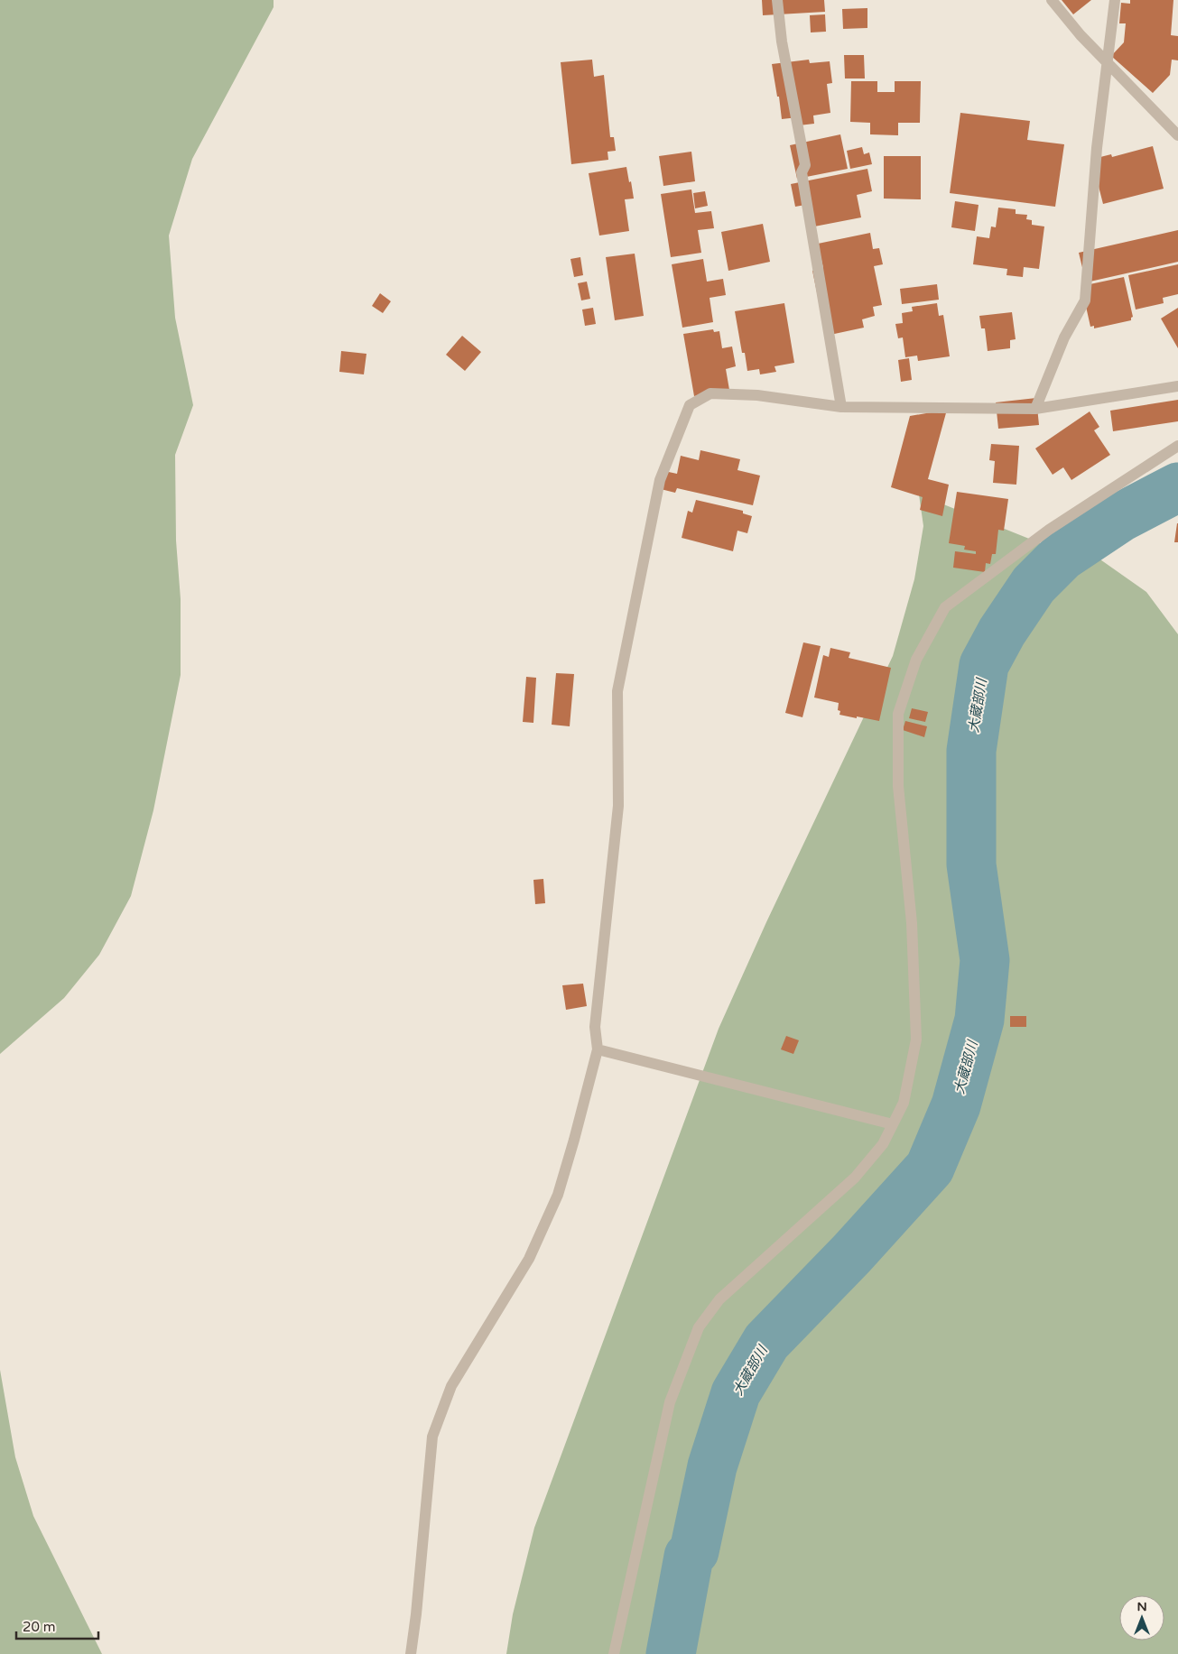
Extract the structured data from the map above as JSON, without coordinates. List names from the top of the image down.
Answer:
{
  "water": ["大蔵部川"],
  "scale_bar": "20 m",
  "north": "top"
}
